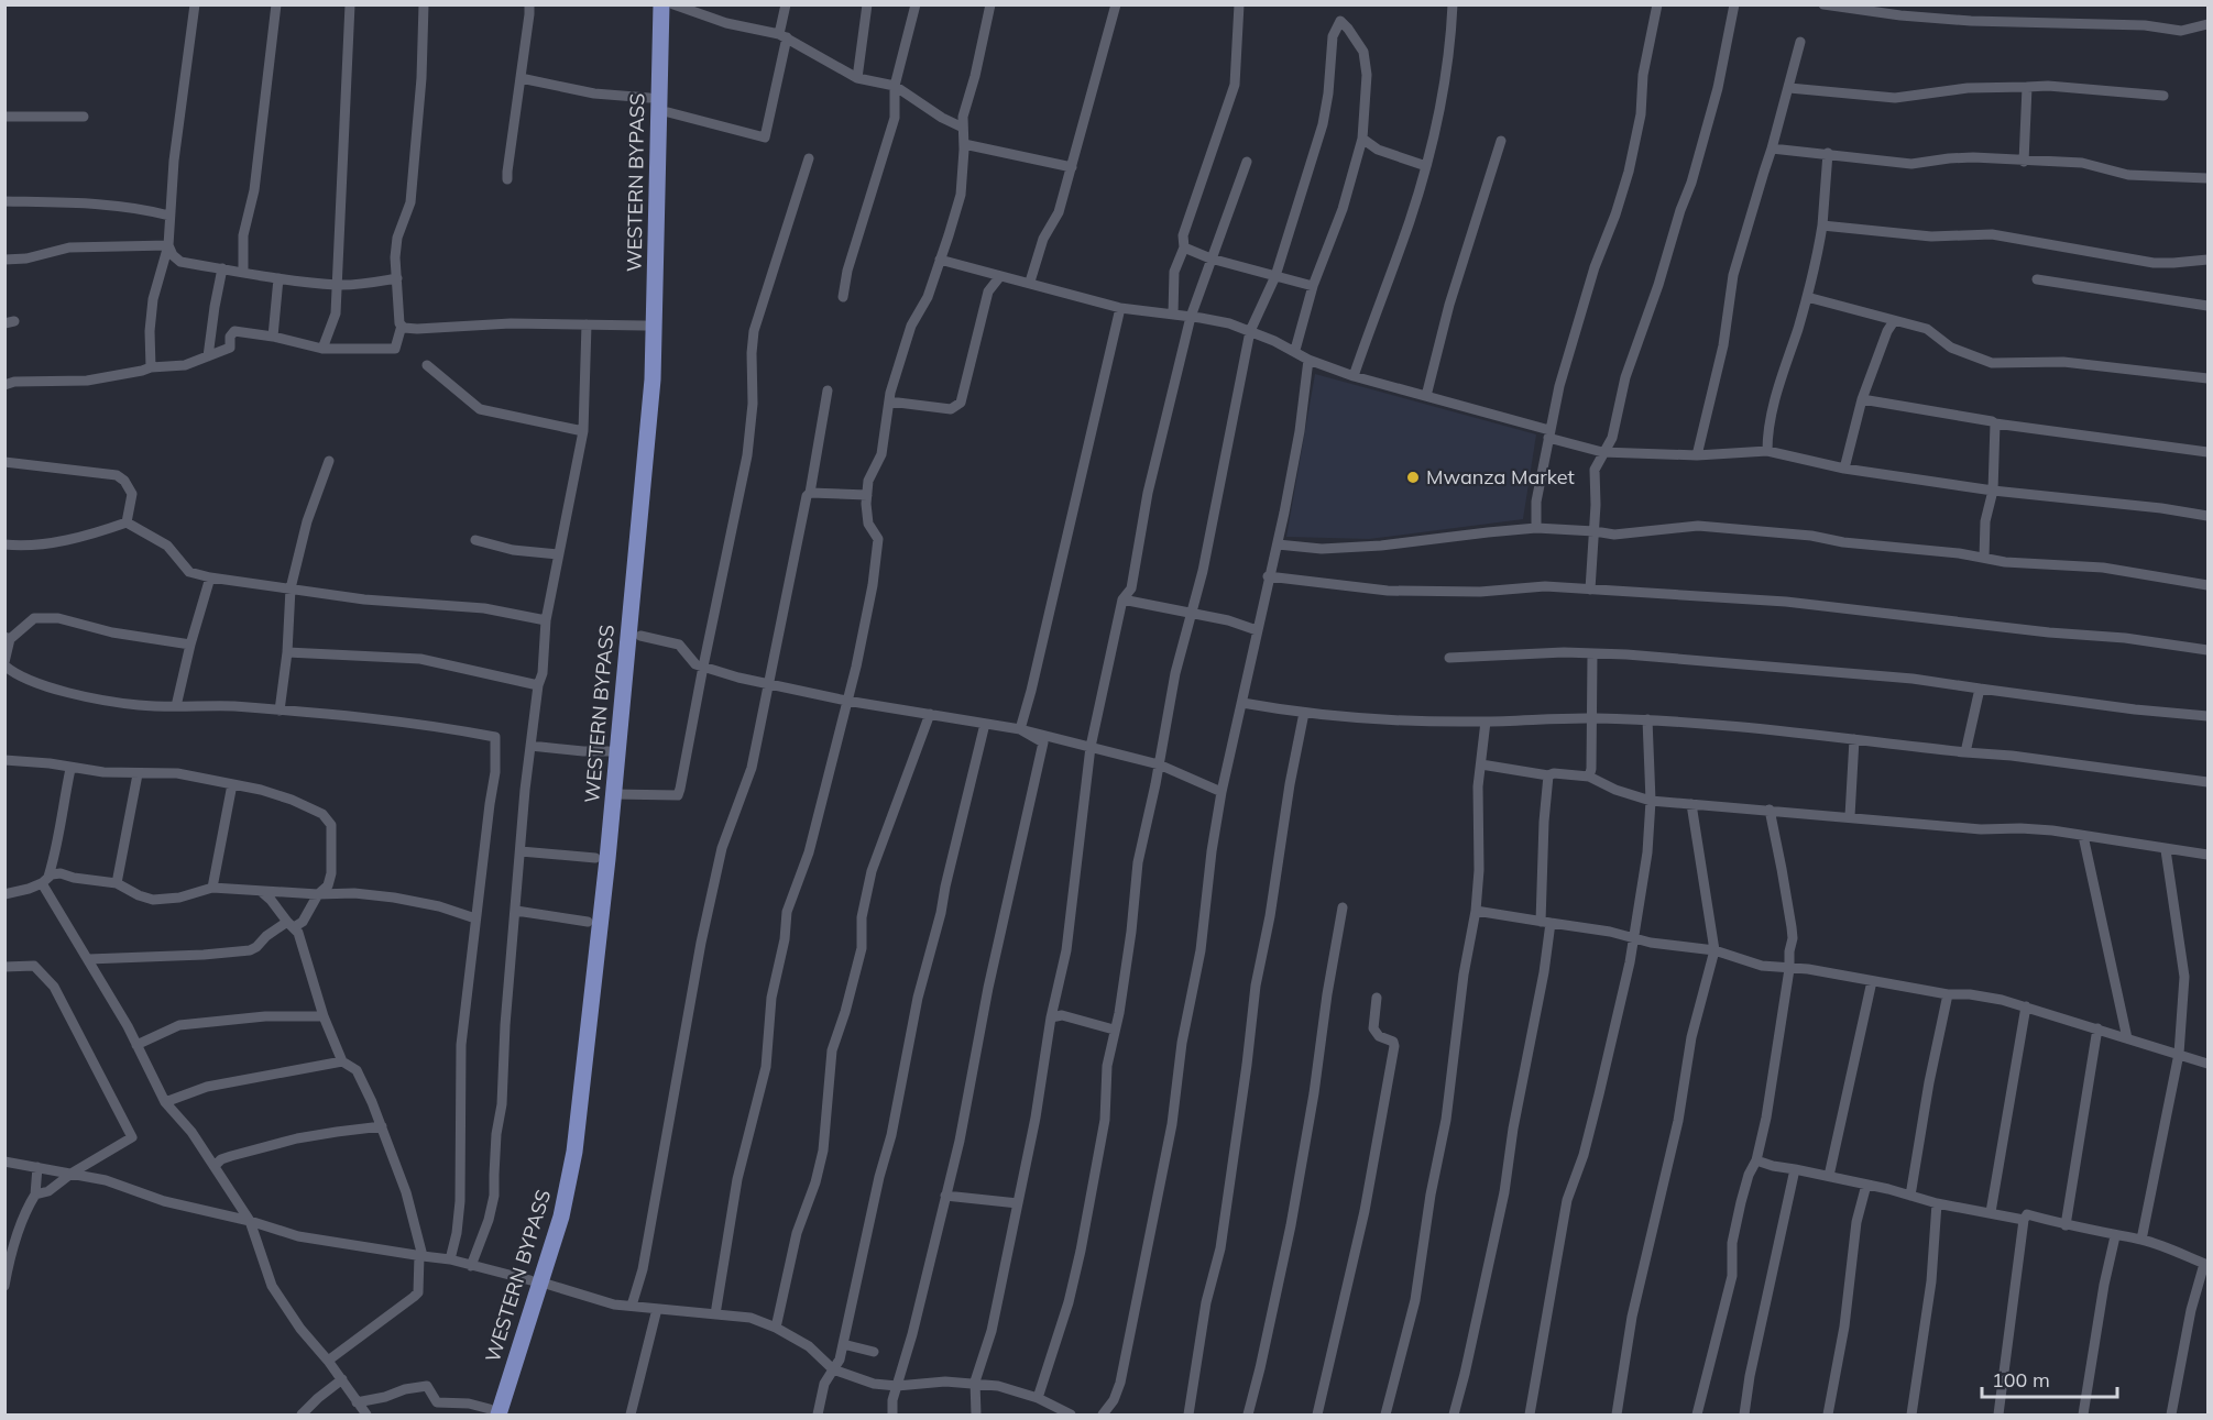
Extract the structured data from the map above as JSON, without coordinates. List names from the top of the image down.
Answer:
{
  "streets": {
    "main road": ["WESTERN BYPASS"]
  },
  "places": ["Mwanza Market"],
  "scale_bar": "100 m"
}
